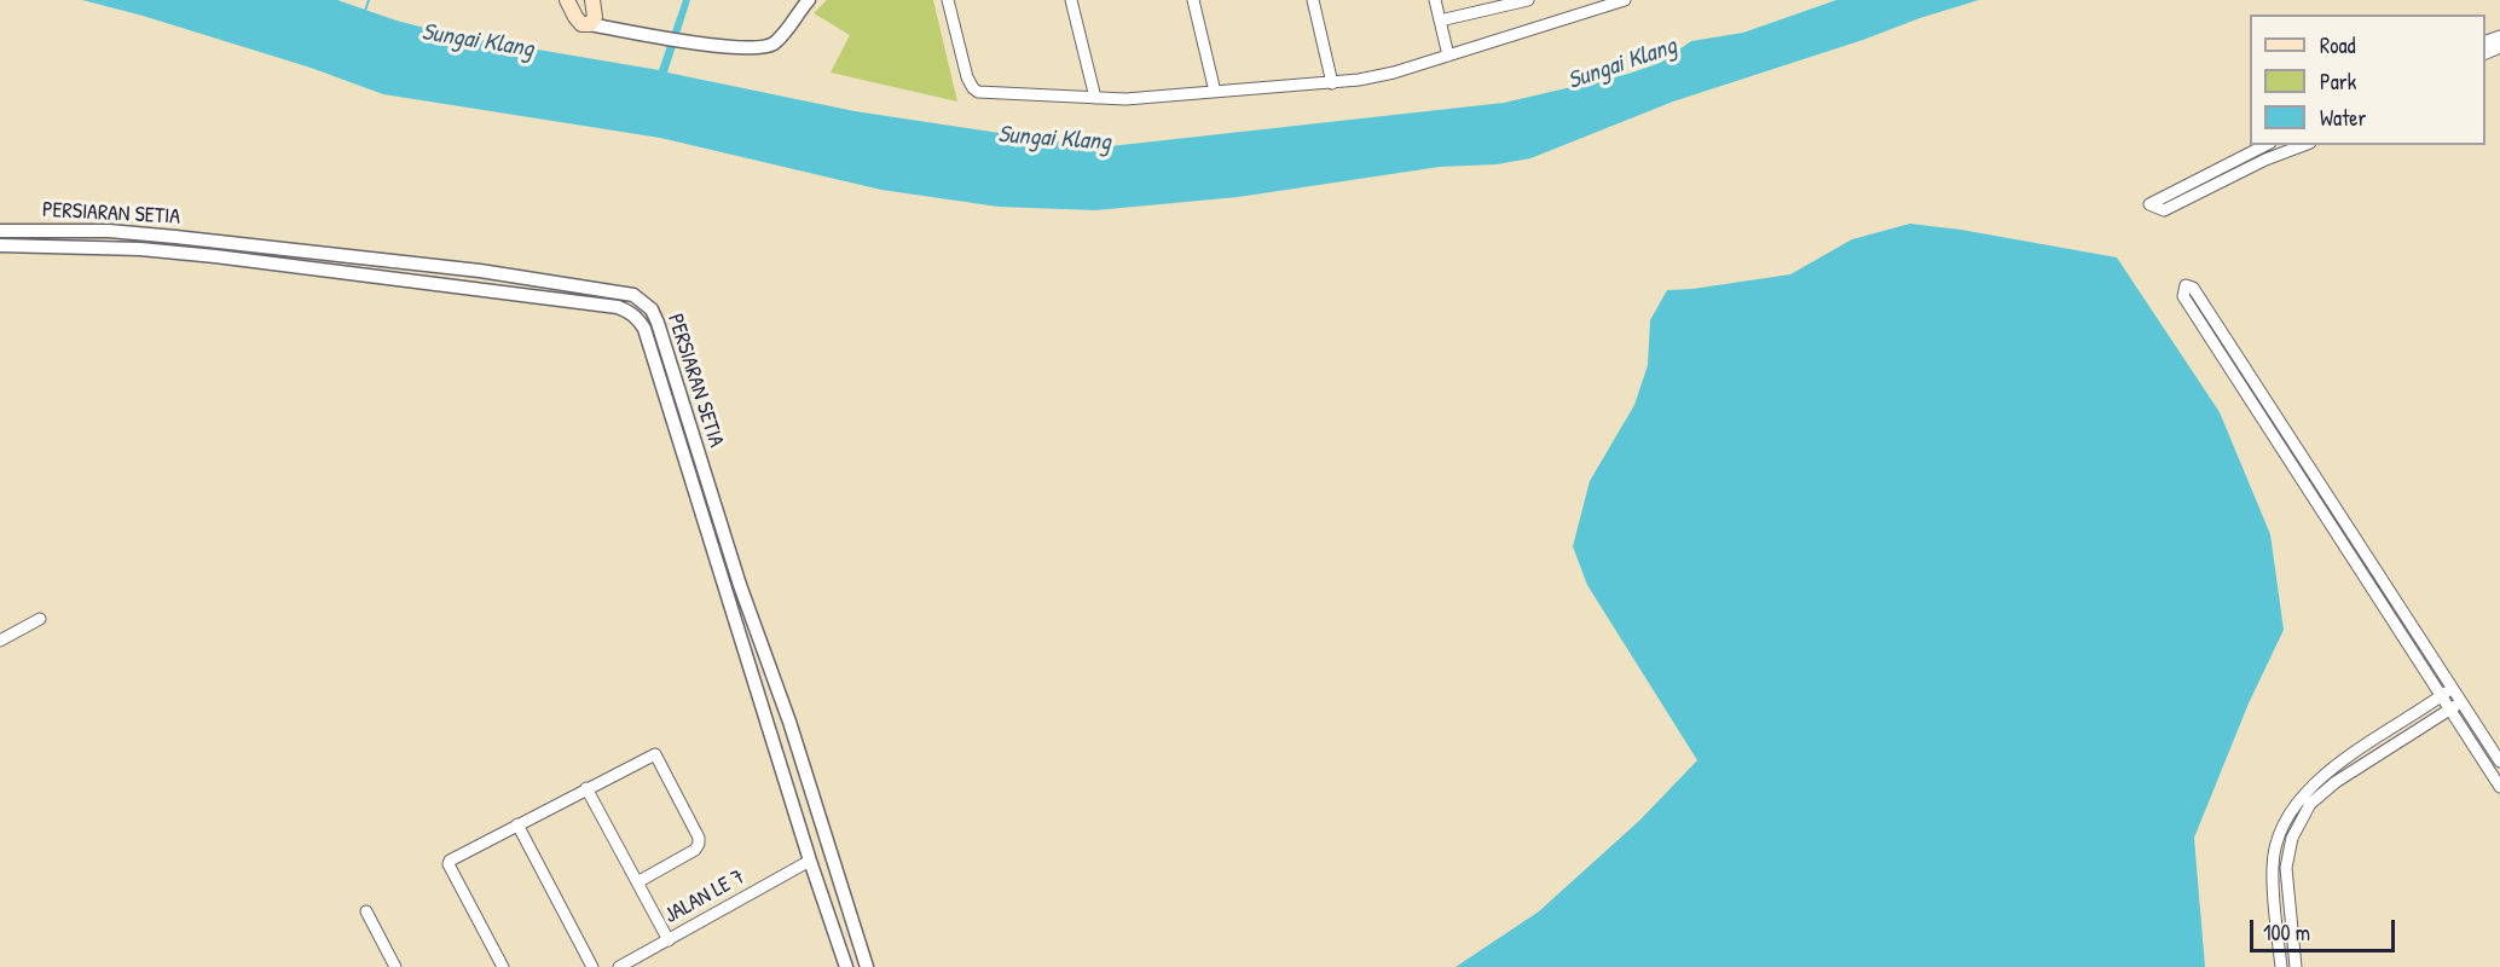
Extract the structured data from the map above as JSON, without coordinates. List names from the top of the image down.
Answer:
{
  "streets": {
    "street": ["PERSIARAN SETIA", "JALAN LE 7"]
  },
  "crossings": [
    ["PERSIARAN SETIA", "JALAN LE 7"]
  ],
  "water": ["Sungai Klang"],
  "legend": ["Road", "Park", "Water"],
  "scale_bar": "100 m"
}
